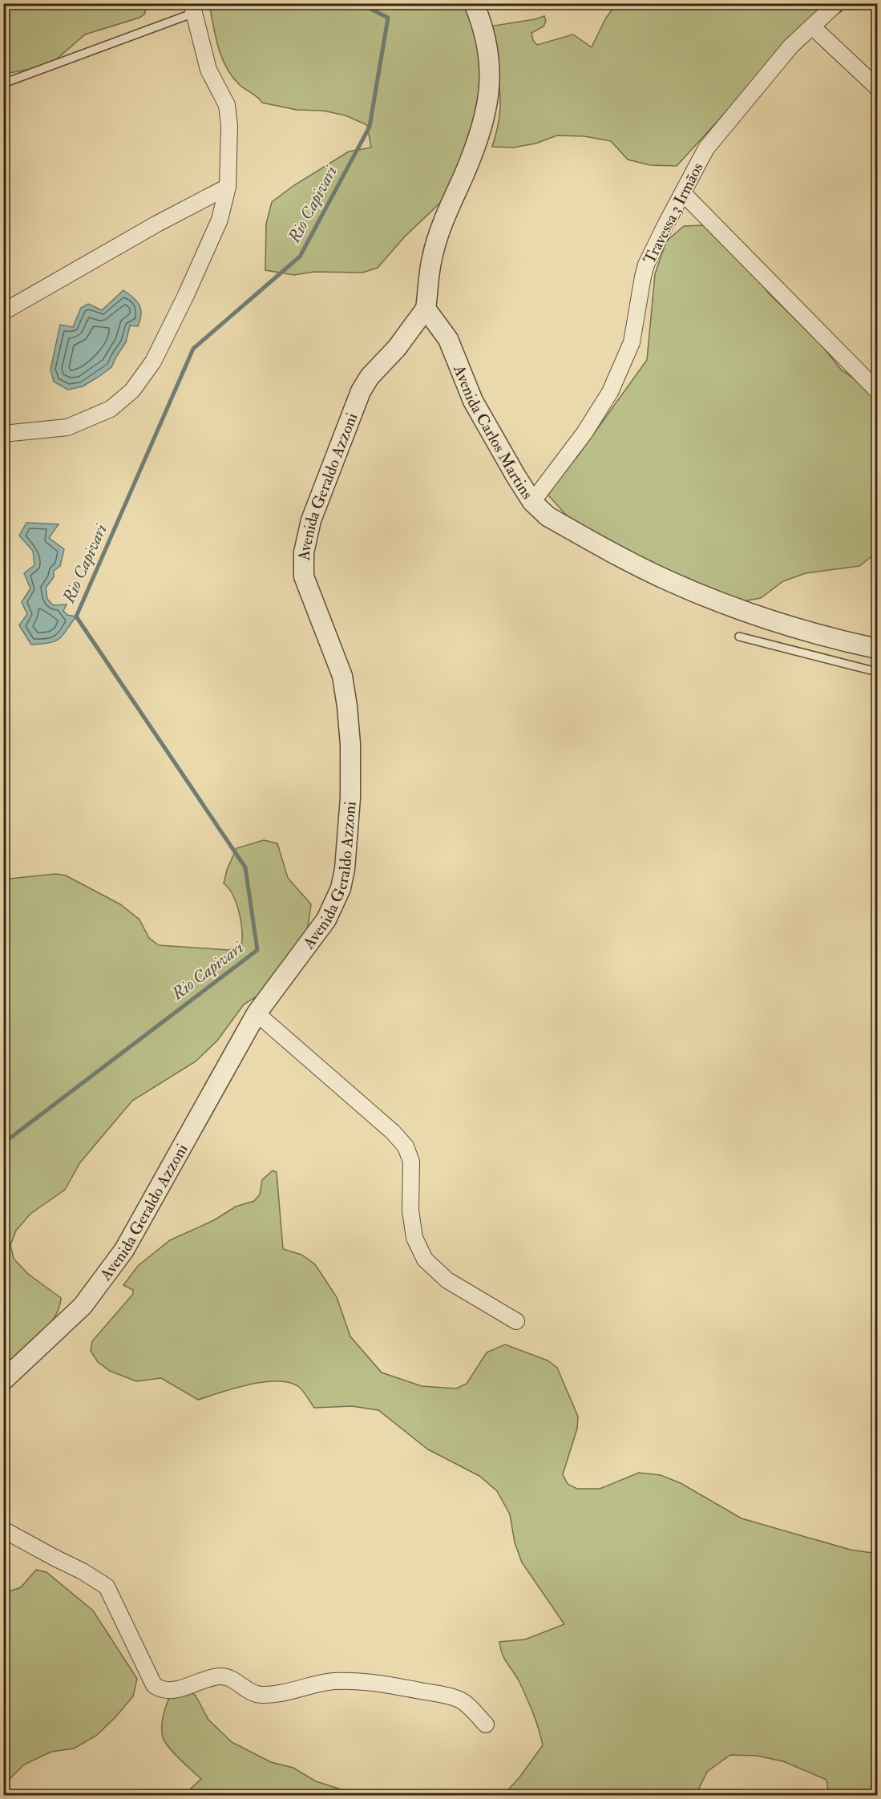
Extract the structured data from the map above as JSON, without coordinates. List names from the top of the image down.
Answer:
{
  "streets": {
    "street": ["Travessa 3 Irmãos", "Avenida Carlos Martins", "Avenida Geraldo Azzoni"]
  },
  "crossings": [
    ["Travessa 3 Irmãos", "Avenida Carlos Martins"],
    ["Avenida Carlos Martins", "Avenida Geraldo Azzoni"]
  ],
  "water": ["Rio Capivari"]
}
